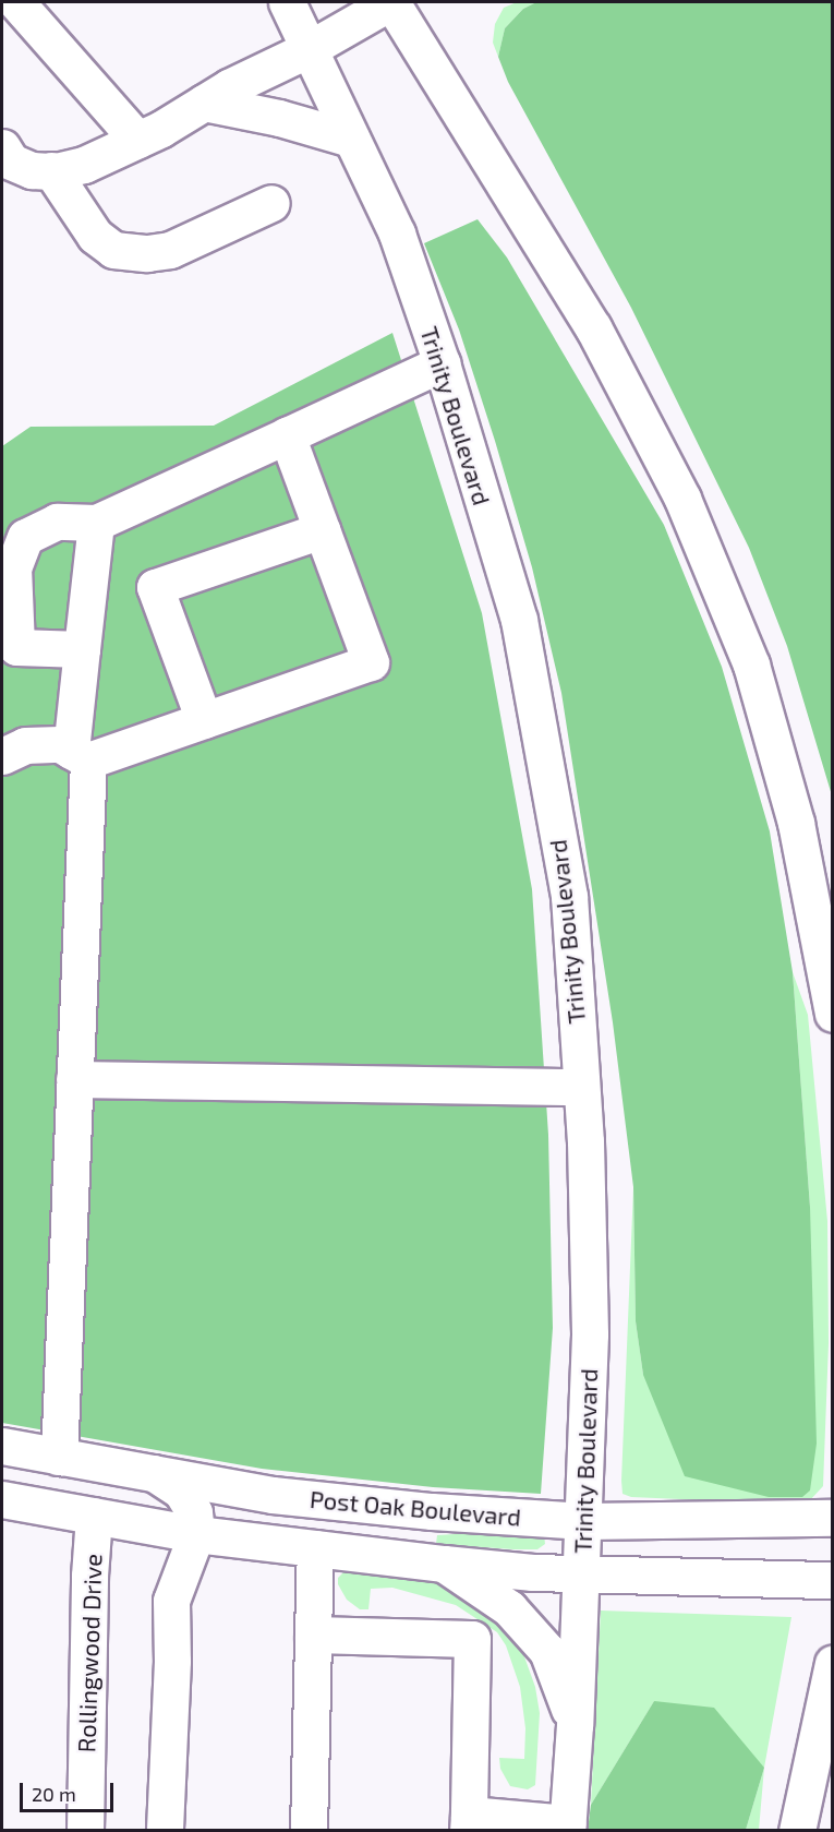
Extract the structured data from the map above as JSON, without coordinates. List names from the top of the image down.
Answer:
{
  "streets": {
    "main road": ["Trinity Boulevard", "Post Oak Boulevard", "Rollingwood Drive"]
  },
  "crossings": [
    ["Trinity Boulevard", "Post Oak Boulevard"],
    ["Post Oak Boulevard", "Rollingwood Drive"]
  ],
  "scale_bar": "20 m"
}
